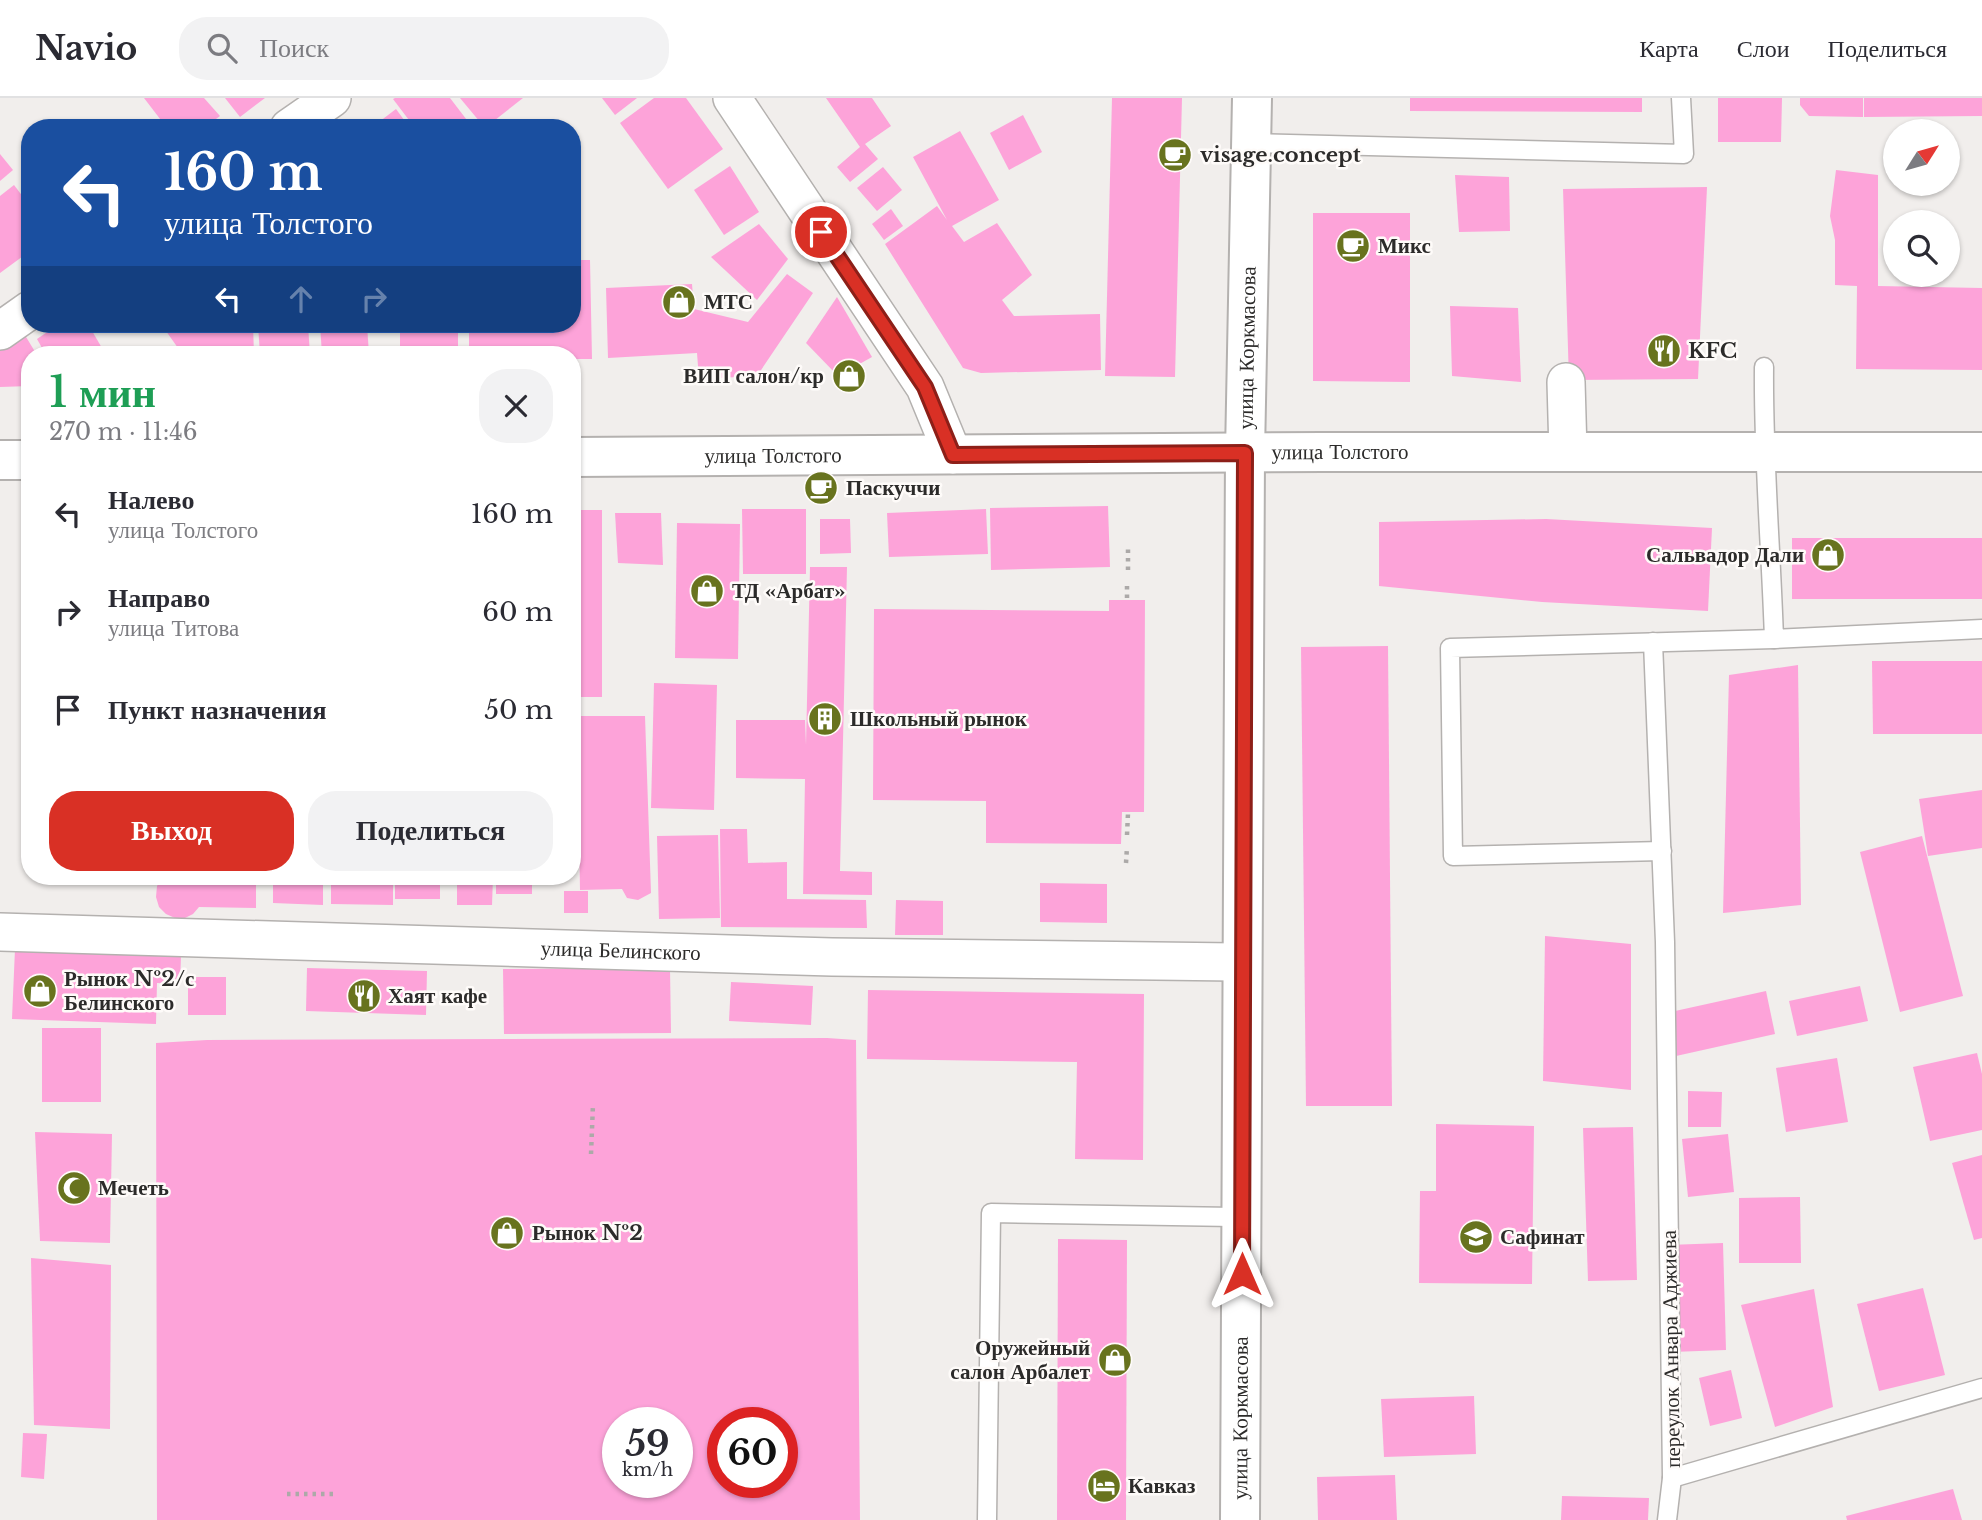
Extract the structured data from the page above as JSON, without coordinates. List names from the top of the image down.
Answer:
{
  "streets": {
    "main road": ["улица Коркмасова", "улица Толстого"],
    "street": ["улица Белинского"],
    "lane": ["переулок Анвара Аджиева"]
  },
  "crossings": [
    ["улица Коркмасова", "улица Толстого"],
    ["улица Коркмасова", "улица Белинского"]
  ],
  "places": {
    "cafe": ["visage.concept", "Микс", "Паскуччи"],
    "shop": [
      "МТС",
      "ВИП салон/кр",
      "Сальвадор Дали",
      "ТД «Арбат»",
      "Рынок №2/с Белинского",
      "Рынок №2",
      "Оружейный салон Арбалет"
    ],
    "restaurant": ["KFC", "Хаят кафе"],
    "building": ["Школьный рынок"],
    "mosque": ["Мечеть"],
    "school or university": ["Сафинат"],
    "hotel": ["Кавказ"]
  },
  "north": "top right",
  "page": {
    "header": "Navio",
    "search": "Поиск",
    "nav": ["Карта", "Слои", "Поделиться"],
    "turn": ["160 m", "улица Толстого"],
    "heading": ["1 мин", "270 m · 11:46"],
    "list": [
      {
        "name": "Налево",
        "note": "улица Толстого",
        "value": "160 m"
      },
      {
        "name": "Направо",
        "note": "улица Титова",
        "value": "60 m"
      },
      {
        "name": "Пункт назначения",
        "value": "50 m"
      }
    ],
    "buttons": ["Выход", "Поделиться"],
    "speed": "59 km/h",
    "limit": "60"
  }
}
